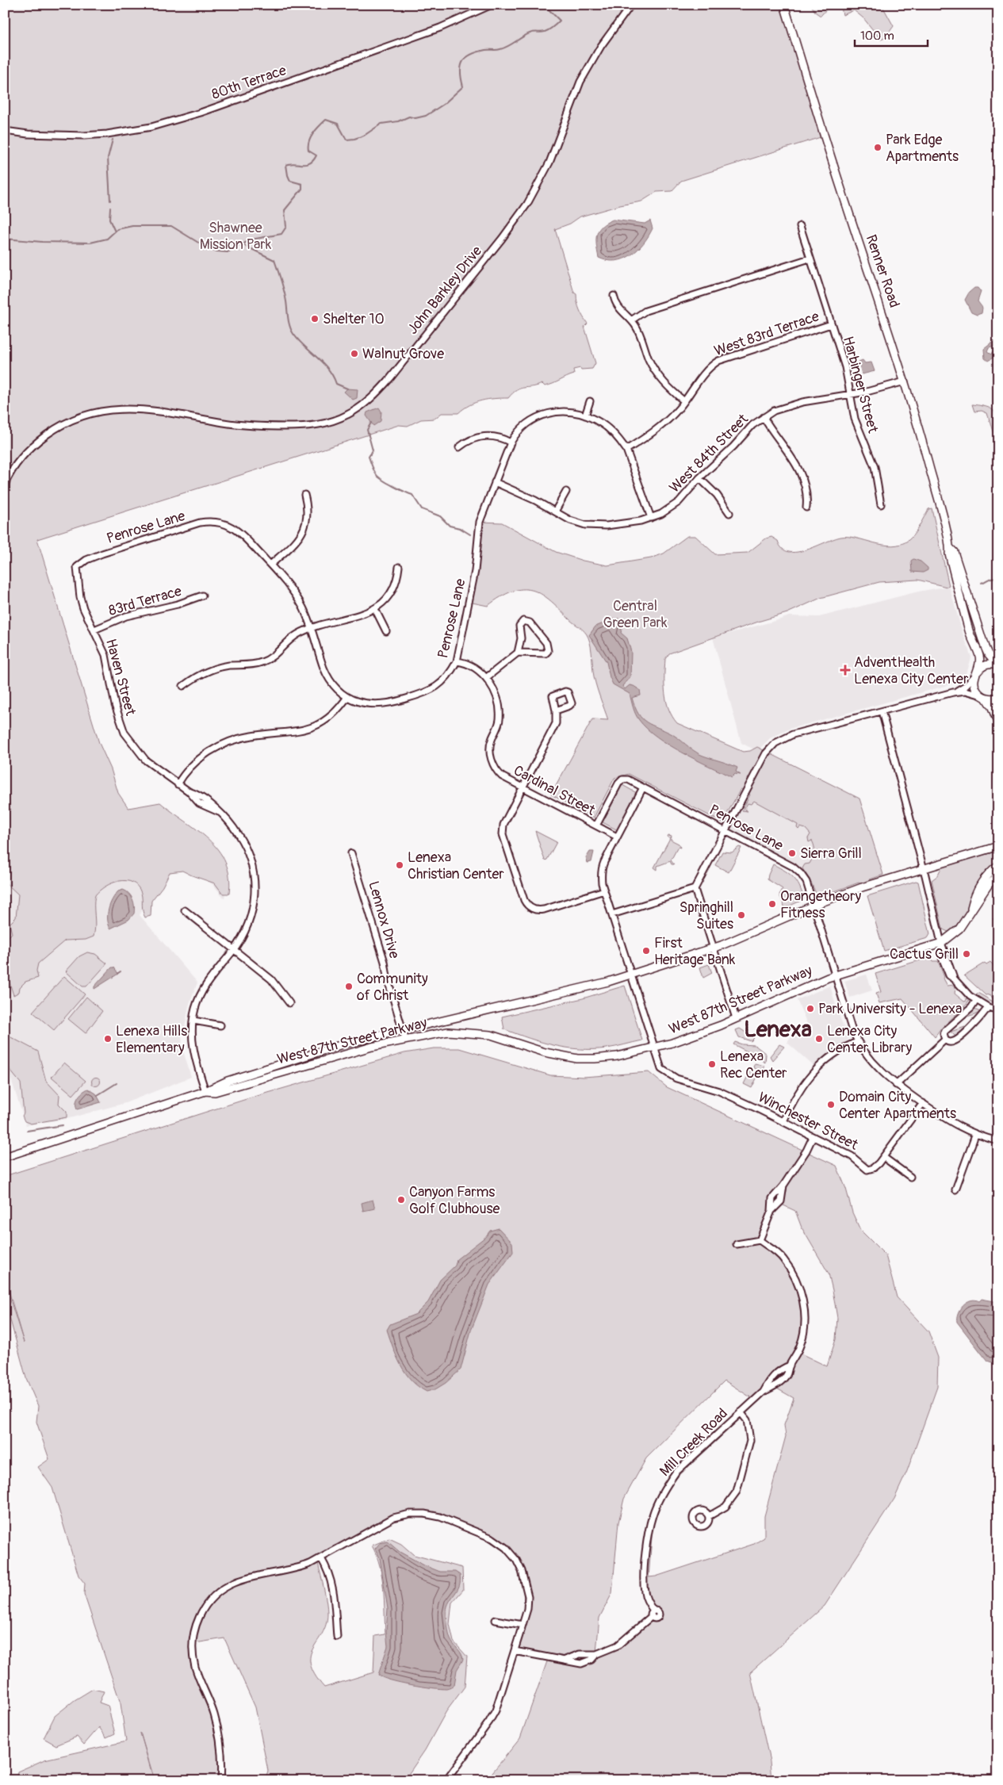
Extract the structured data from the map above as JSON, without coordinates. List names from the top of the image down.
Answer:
{
  "streets": {
    "main road": ["Renner Road", "West 87th Street Parkway"],
    "street": [
      "80th Terrace",
      "John Barkley Drive",
      "West 83rd Terrace",
      "Harbinger Street",
      "West 84th Street",
      "Penrose Lane",
      "83rd Terrace",
      "Haven Street",
      "Cardinal Street",
      "Lennox Drive",
      "Winchester Street",
      "Mill Creek Road"
    ]
  },
  "crossings": [
    ["Renner Road", "West 84th Street"],
    ["West 83rd Terrace", "Harbinger Street"],
    ["West 83rd Terrace", "Penrose Lane"],
    ["Harbinger Street", "West 84th Street"],
    ["West 84th Street", "Penrose Lane"],
    ["Penrose Lane", "Haven Street"],
    ["Penrose Lane", "Cardinal Street"],
    ["Penrose Lane", "West 87th Street Parkway"],
    ["Penrose Lane", "Winchester Street"],
    ["83rd Terrace", "Haven Street"],
    ["Haven Street", "West 87th Street Parkway"],
    ["Cardinal Street", "Winchester Street"],
    ["Lennox Drive", "West 87th Street Parkway"],
    ["West 87th Street Parkway", "Winchester Street"]
  ],
  "districts": ["Lenexa"],
  "parks": ["Shawnee Mission Park", "Central Green Park"],
  "places": {
    "other": [
      "Park Edge Apartments",
      "Shelter 10",
      "Walnut Grove",
      "Sierra Grill",
      "Lenexa Christian Center",
      "Orangetheory Fitness",
      "Springhill Suites",
      "First Heritage Bank",
      "Cactus Grill",
      "Community of Christ",
      "Park University - Lenexa",
      "Lenexa Hills Elementary",
      "Lenexa City Center Library",
      "Lenexa Rec Center",
      "Domain City Center Apartments",
      "Canyon Farms Golf Clubhouse"
    ],
    "health": ["AdventHealth Lenexa City Center"]
  },
  "scale_bar": "100 m"
}
